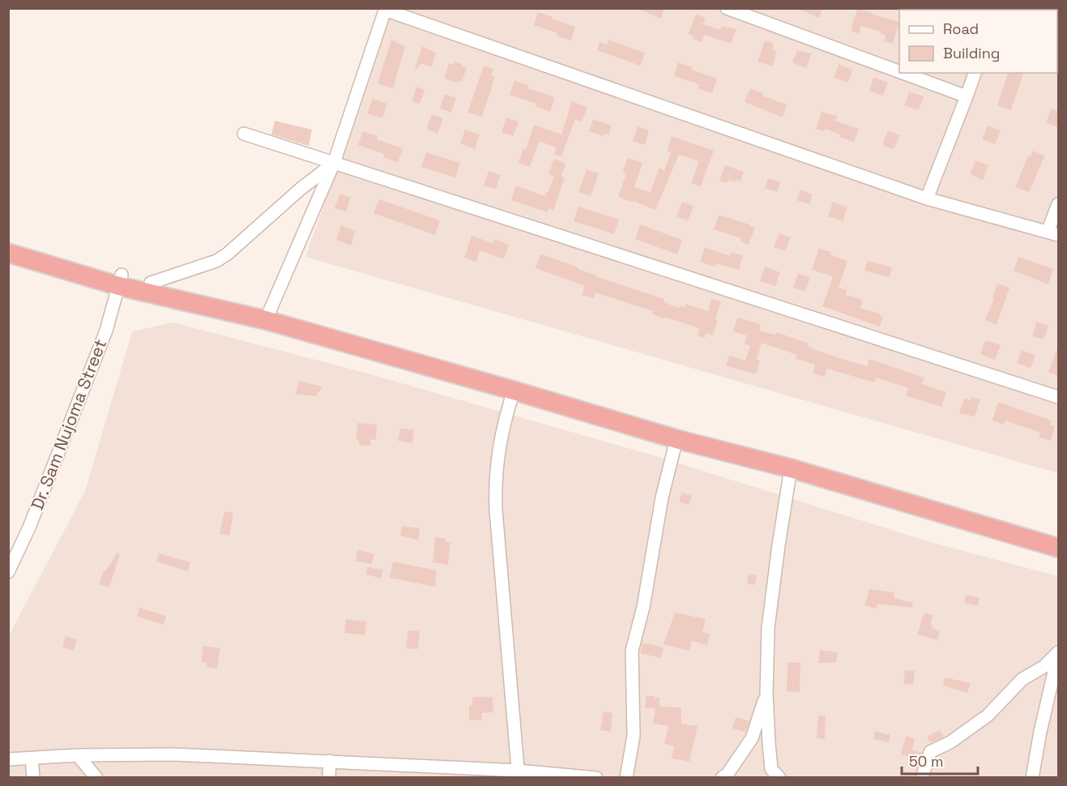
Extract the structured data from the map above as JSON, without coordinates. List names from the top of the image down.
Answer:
{
  "streets": {
    "street": ["Dr. Sam Nujoma Street"]
  },
  "legend": ["Road", "Building"],
  "scale_bar": "50 m"
}
